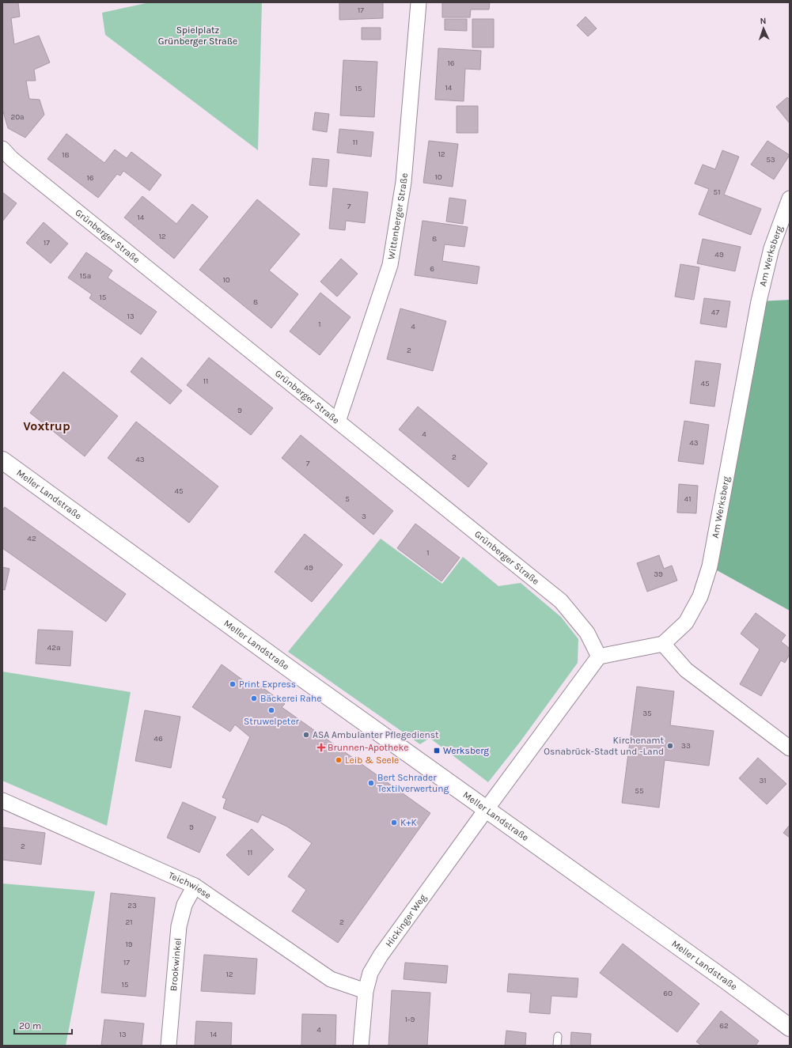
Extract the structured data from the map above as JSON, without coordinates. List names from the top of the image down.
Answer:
{
  "streets": {
    "street": [
      "Wittenberger Straße",
      "Grünberger Straße",
      "Am Werksberg",
      "Meller Landstraße",
      "Teichwiese",
      "Hickinger Weg",
      "Brookwinkel"
    ]
  },
  "crossings": [
    ["Wittenberger Straße", "Grünberger Straße"],
    ["Meller Landstraße", "Hickinger Weg"],
    ["Teichwiese", "Hickinger Weg"],
    ["Teichwiese", "Brookwinkel"]
  ],
  "districts": ["Voxtrup"],
  "parks": ["Spielplatz Grünberger Straße"],
  "places": {
    "other": [
      "Print Express",
      "Bäckerei Rahe",
      "Struwelpeter",
      "ASA Ambulanter Pflegedienst",
      "Kirchenamt Osnabrück-Stadt und -Land",
      "Leib & Seele",
      "Bert Schrader Textilverwertung",
      "K+K"
    ],
    "health": ["Brunnen-Apotheke"],
    "transit": ["Werksberg"]
  },
  "house_numbers": [
    "17",
    "16",
    "14",
    "15",
    "20a",
    "11",
    "12",
    "18",
    "53",
    "10",
    "16",
    "51",
    "7",
    "14",
    "12",
    "8",
    "17",
    "49",
    "6",
    "15a",
    "10",
    "15",
    "8",
    "47",
    "13",
    "1",
    "4",
    "2",
    "11",
    "45",
    "9",
    "4",
    "43",
    "2",
    "43",
    "7",
    "45",
    "5",
    "41",
    "3",
    "42",
    "1",
    "49",
    "39",
    "42a",
    "35",
    "46",
    "33",
    "31",
    "55",
    "9",
    "2",
    "11",
    "23",
    "21",
    "2",
    "19",
    "17",
    "12",
    "15",
    "60",
    "1-9",
    "62",
    "4",
    "13",
    "14"
  ],
  "scale_bar": "20 m",
  "north": "top"
}
